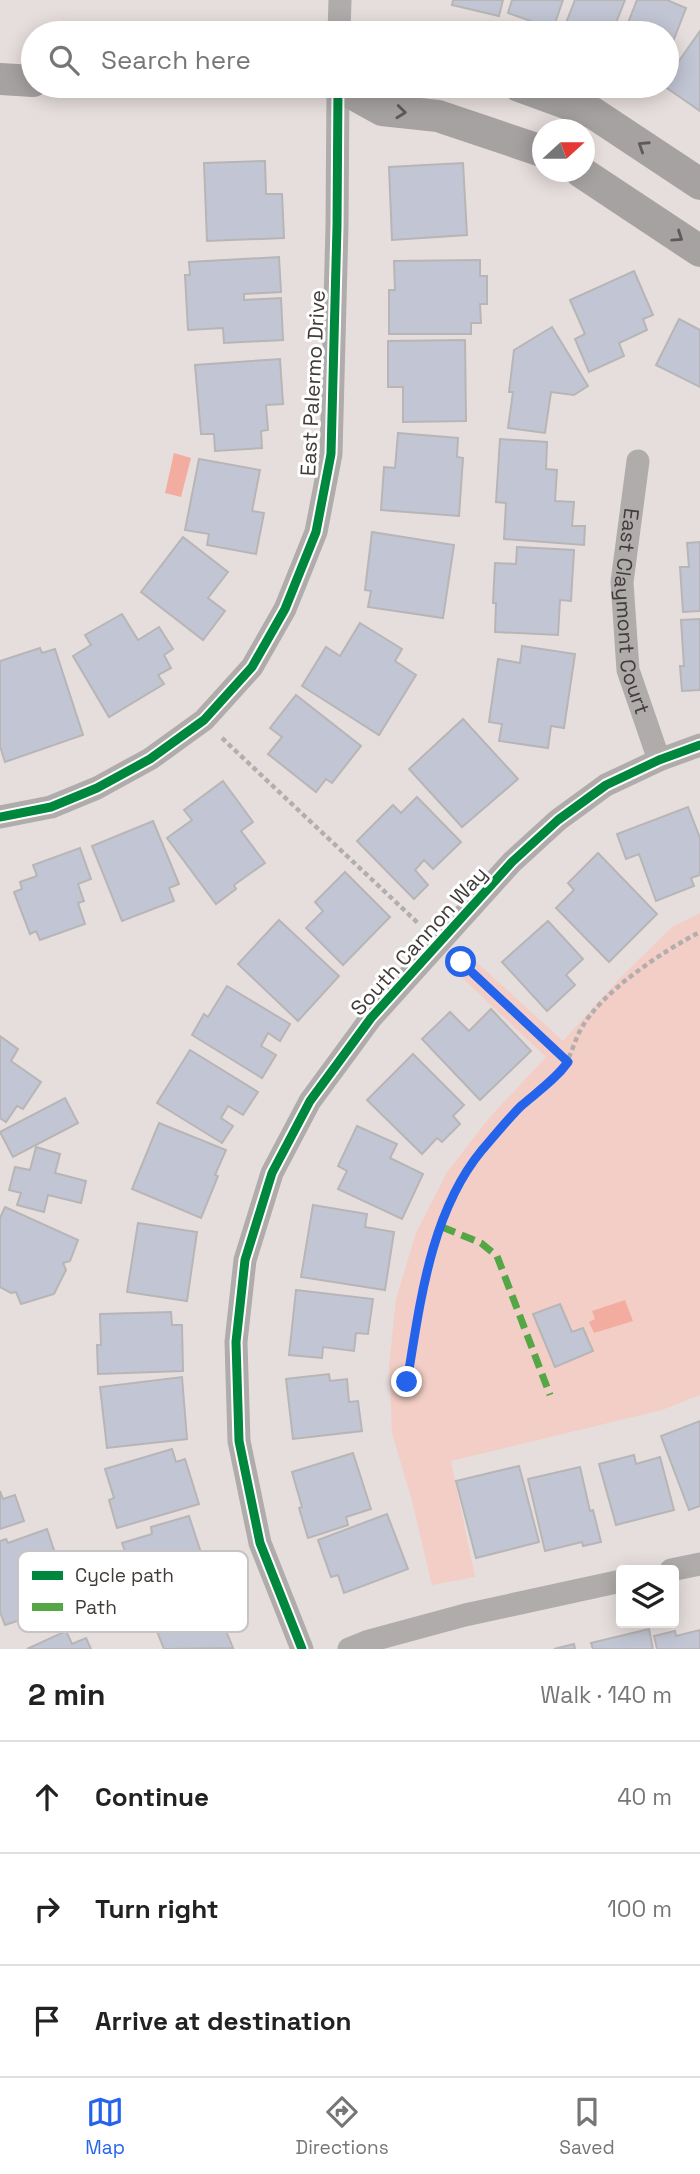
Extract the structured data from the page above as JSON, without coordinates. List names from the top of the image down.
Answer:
{
  "streets": {
    "street": ["East Palermo Drive", "East Claymont Court", "South Cannon Way"]
  },
  "crossings": [
    ["East Claymont Court", "South Cannon Way"]
  ],
  "legend": ["Cycle path", "Path"],
  "north": "right",
  "page": {
    "search": "Search here",
    "heading": ["2 min", "Walk · 140 m"],
    "list": [
      ["Continue", "40 m"],
      ["Turn right", "100 m"],
      "Arrive at destination"
    ],
    "nav": ["Map", "Directions", "Saved"]
  }
}
